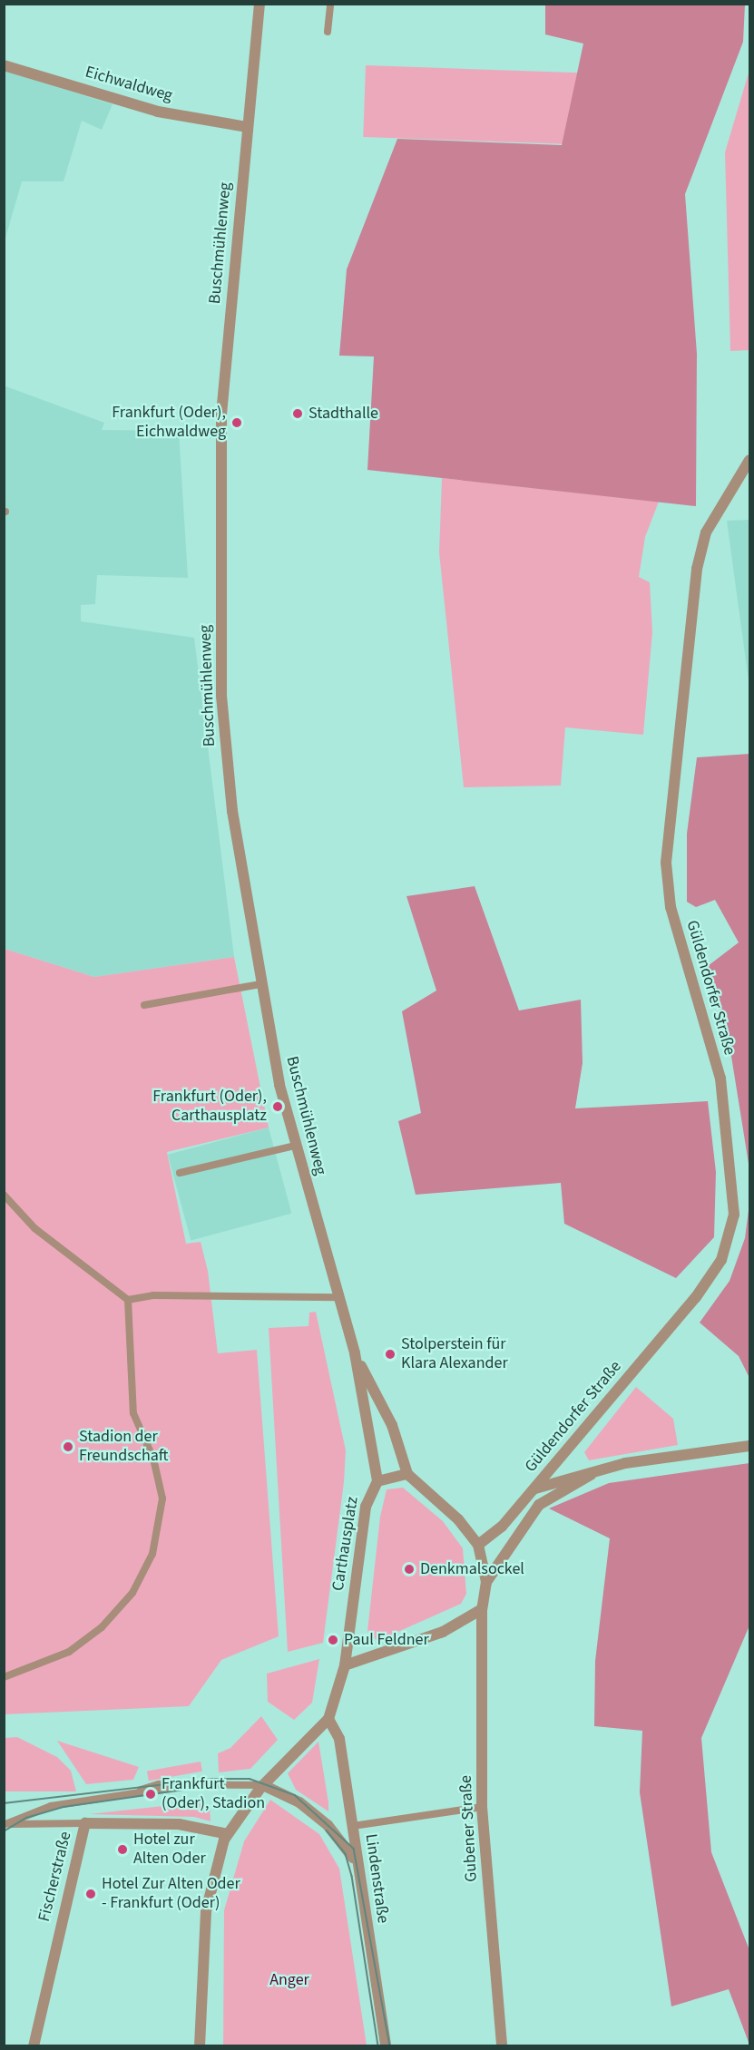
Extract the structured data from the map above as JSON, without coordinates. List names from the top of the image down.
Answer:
{
  "streets": {
    "street": [
      "Eichwaldweg",
      "Buschmühlenweg",
      "Güldendorfer Straße",
      "Carthausplatz",
      "Gubener Straße",
      "Fischerstraße",
      "Lindenstraße"
    ]
  },
  "crossings": [
    ["Eichwaldweg", "Buschmühlenweg"],
    ["Buschmühlenweg", "Carthausplatz"],
    ["Carthausplatz", "Lindenstraße"]
  ],
  "parks": ["Anger"],
  "places": [
    "Stadthalle",
    "Frankfurt (Oder), Eichwaldweg",
    "Frankfurt (Oder), Carthausplatz",
    "Stolperstein für Klara Alexander",
    "Stadion der Freundschaft",
    "Denkmalsockel",
    "Paul Feldner",
    "Frankfurt (Oder), Stadion",
    "Hotel zur Alten Oder",
    "Hotel Zur Alten Oder - Frankfurt (Oder)"
  ]
}
